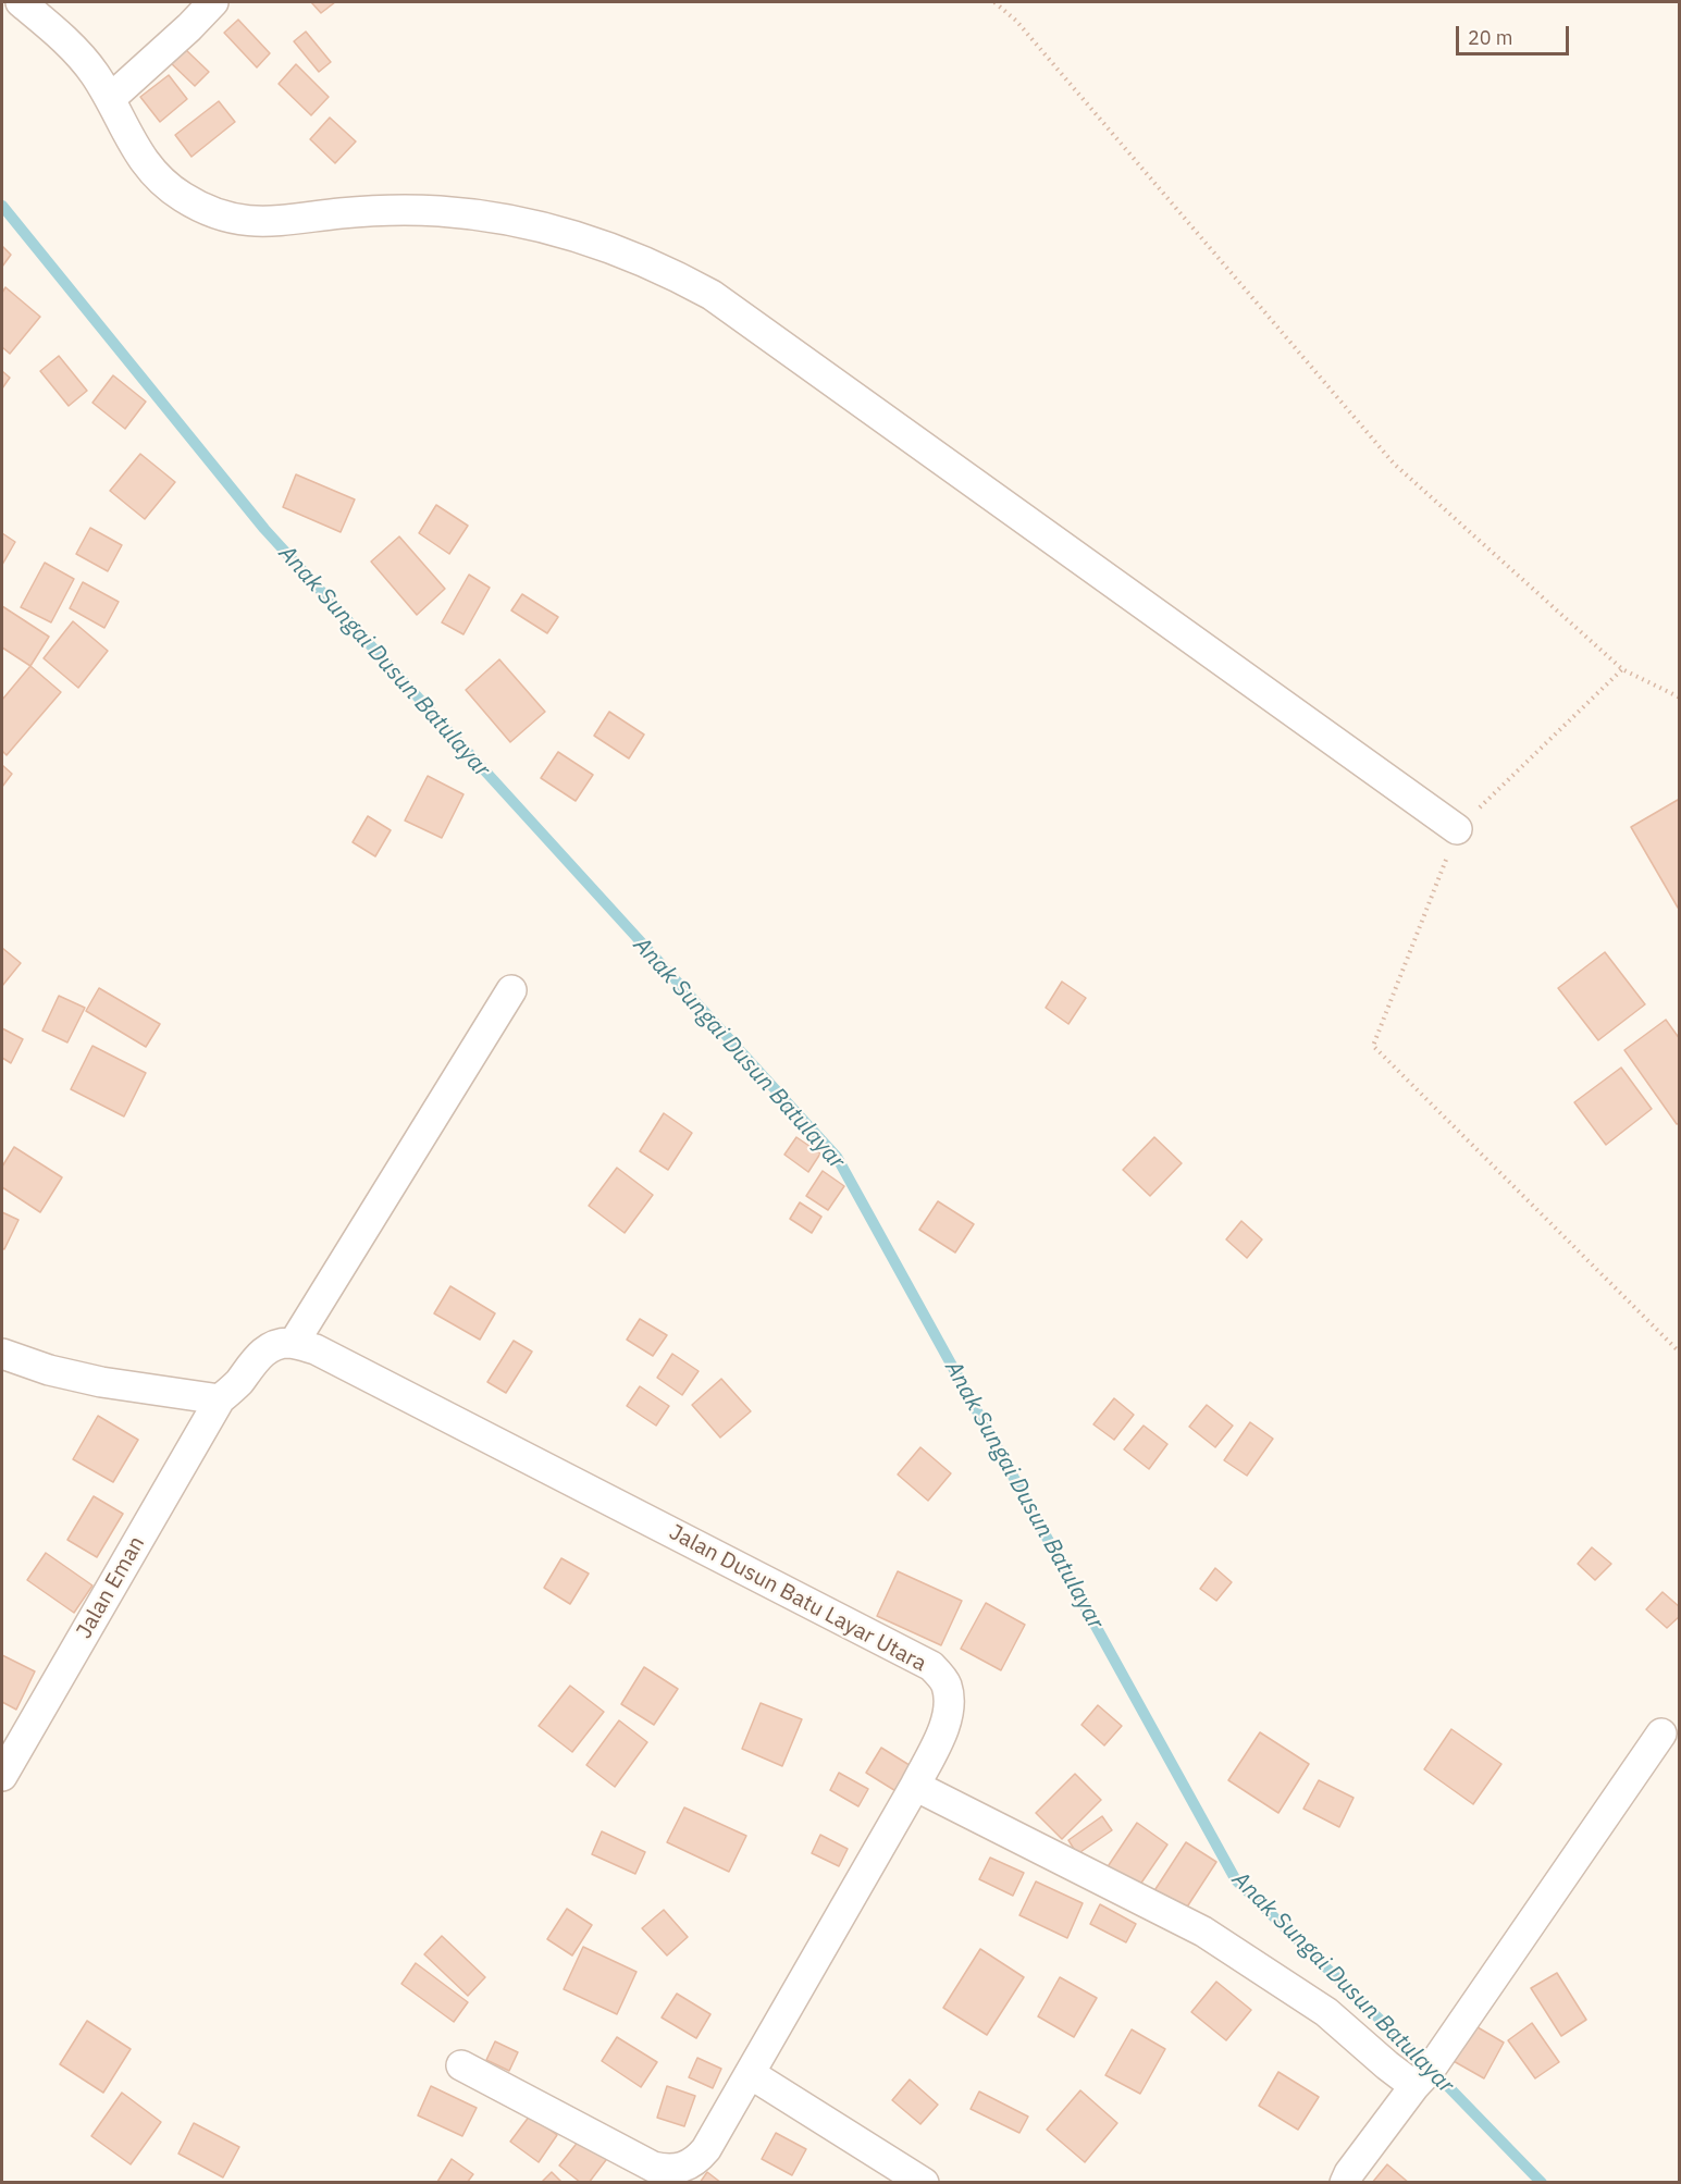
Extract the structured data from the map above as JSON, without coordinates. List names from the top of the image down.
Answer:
{
  "streets": {
    "street": ["Jalan Eman", "Jalan Dusun Batu Layar Utara"]
  },
  "water": ["Anak Sungai Dusun Batulayar"],
  "scale_bar": "20 m"
}
